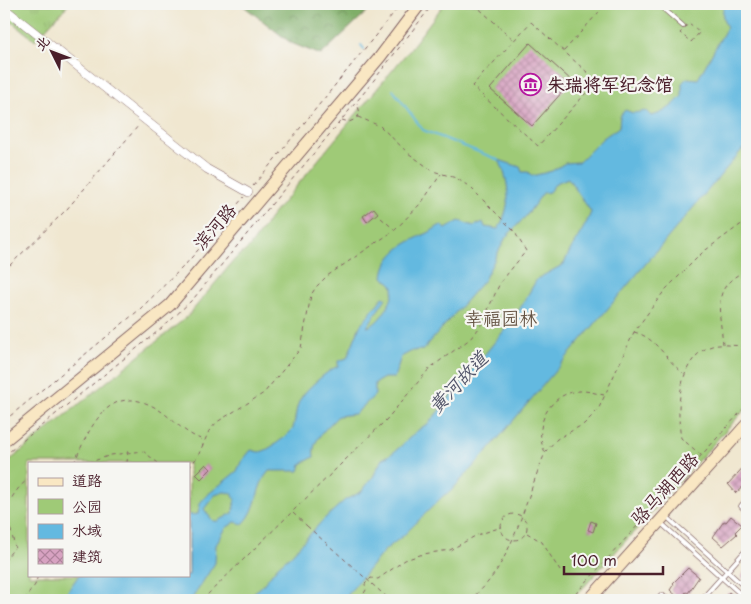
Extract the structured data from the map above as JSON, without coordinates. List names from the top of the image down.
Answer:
{
  "streets": {
    "main road": ["滨河路", "骆马湖西路"]
  },
  "water": ["黄河故道"],
  "parks": ["幸福园林"],
  "places": {
    "museum": ["朱瑞将军纪念馆"]
  },
  "legend": [
    "道路",
    "公园",
    "水域",
    "建筑"
  ],
  "scale_bar": "100 m",
  "north": "top left"
}
